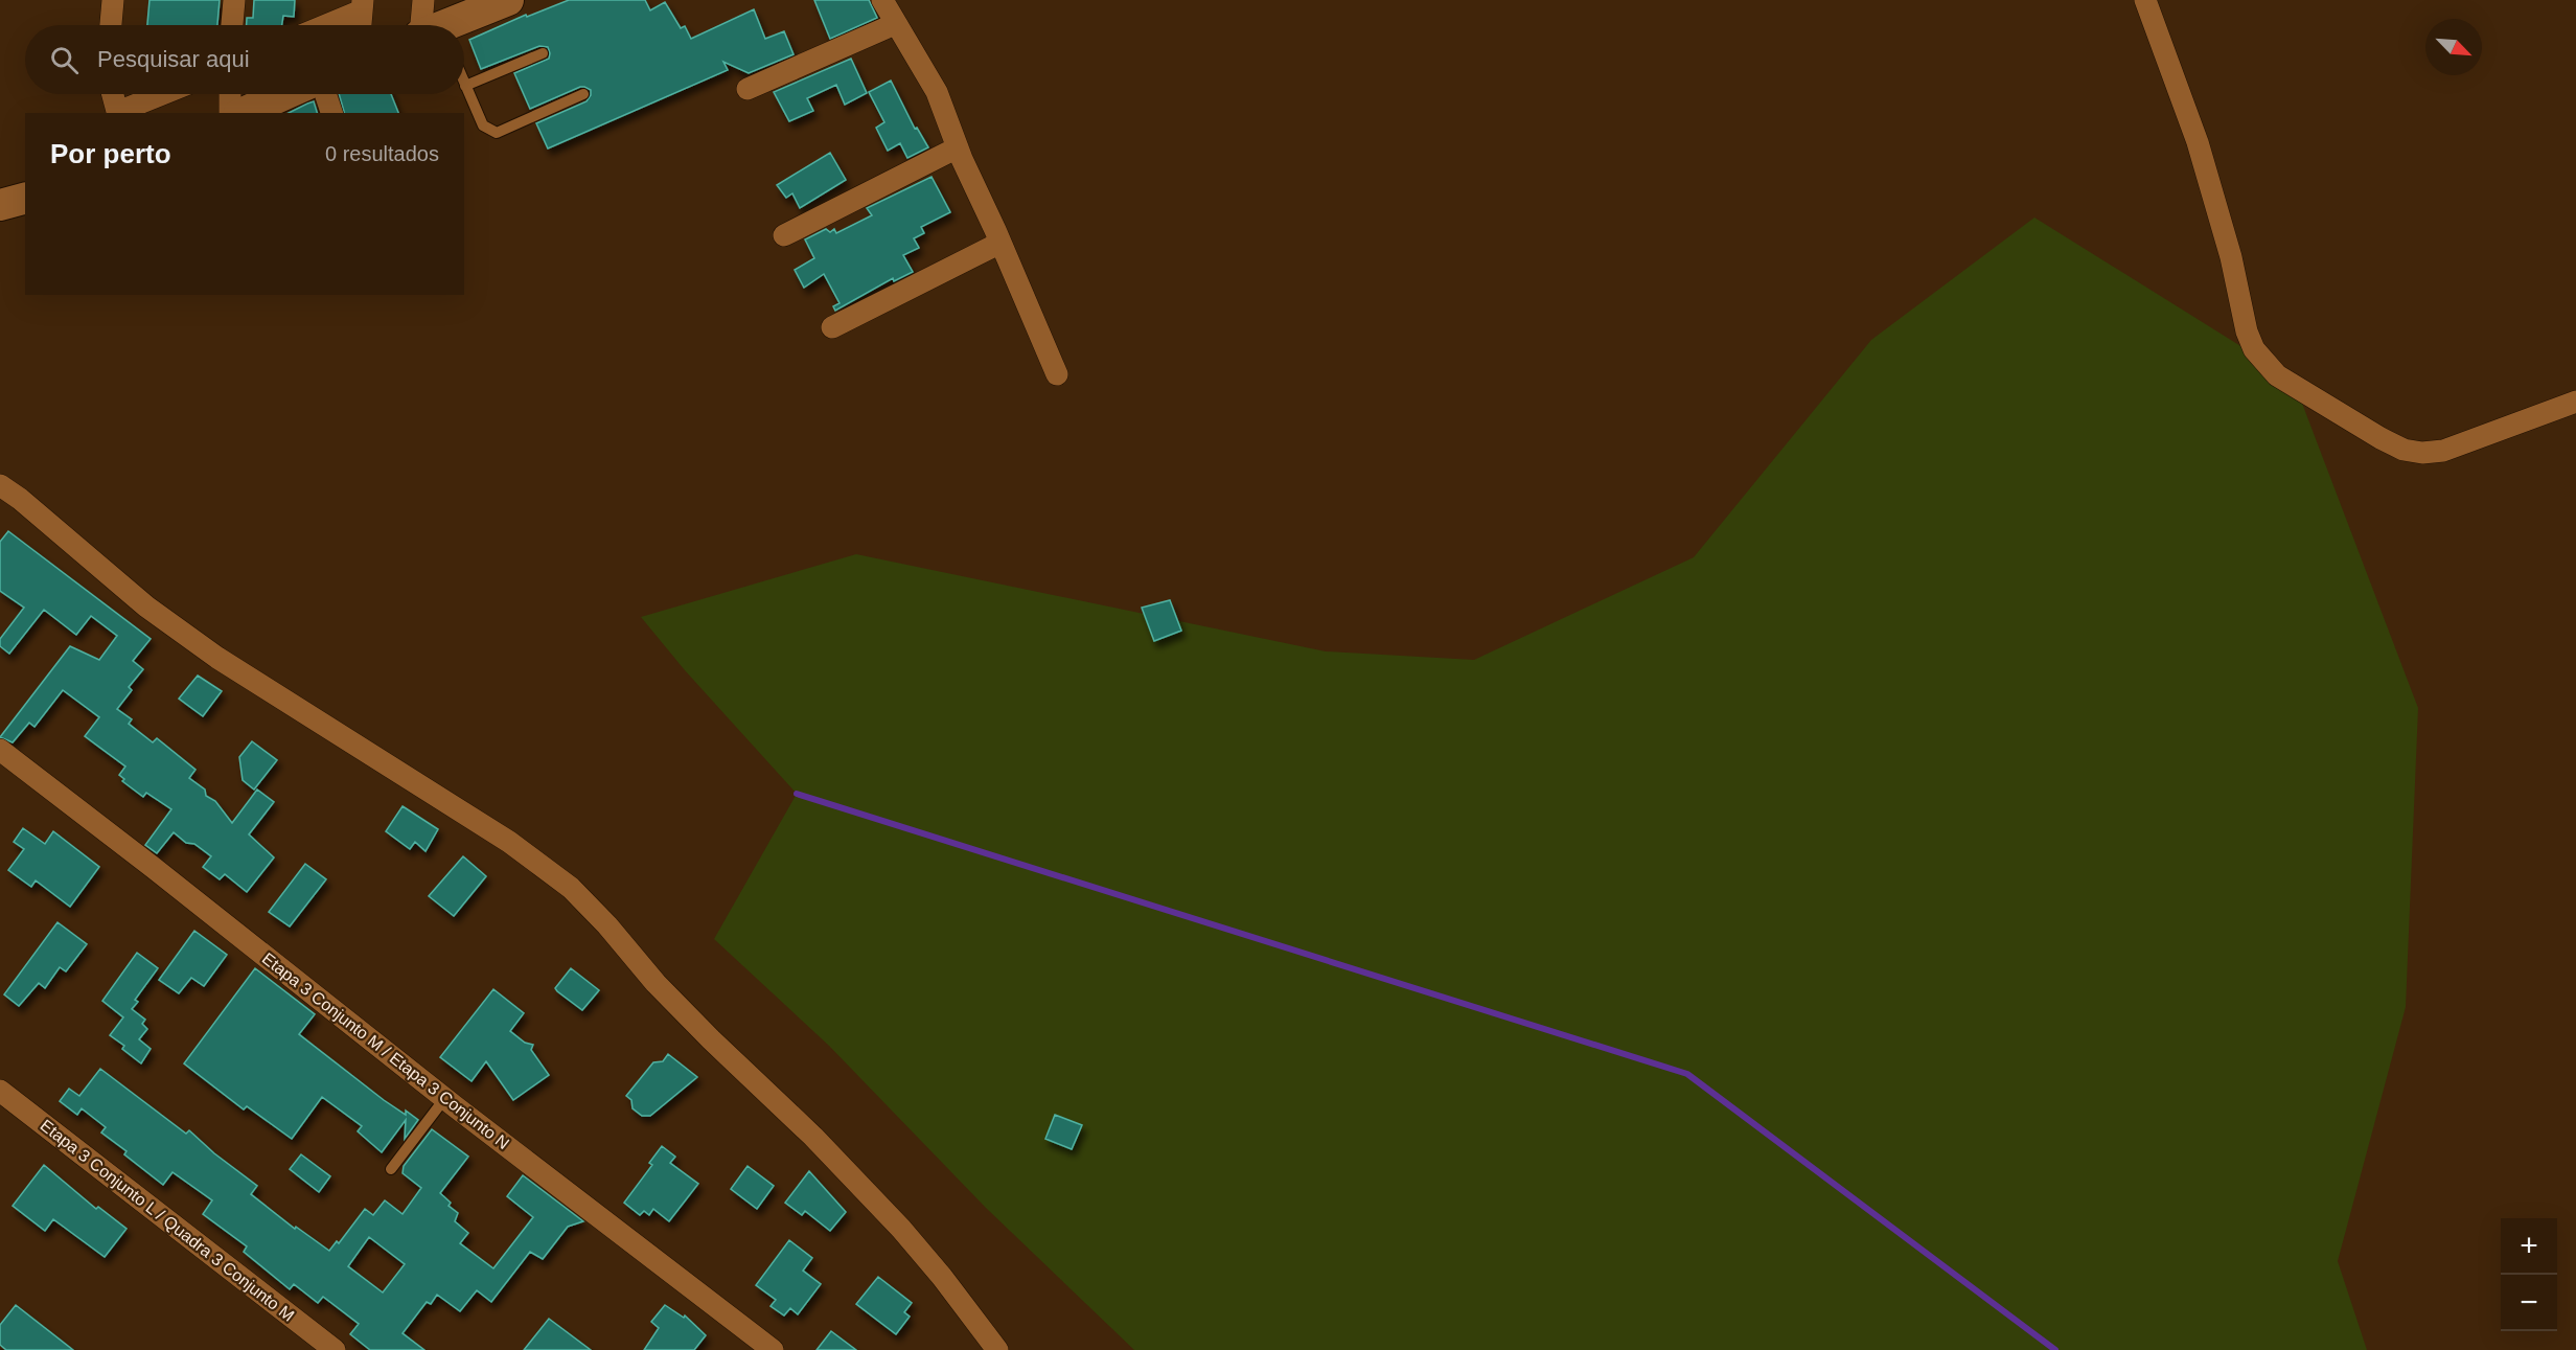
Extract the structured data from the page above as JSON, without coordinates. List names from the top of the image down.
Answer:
{
  "streets": {
    "street": ["Etapa 3 Conjunto M / Etapa 3 Conjunto N", "Etapa 3 Conjunto L / Quadra 3 Conjunto M"]
  },
  "north": "bottom right",
  "page": {
    "search": "Pesquisar aqui",
    "heading": ["Por perto", "0 resultados"],
    "map_buttons": ["+", "−"]
  }
}
